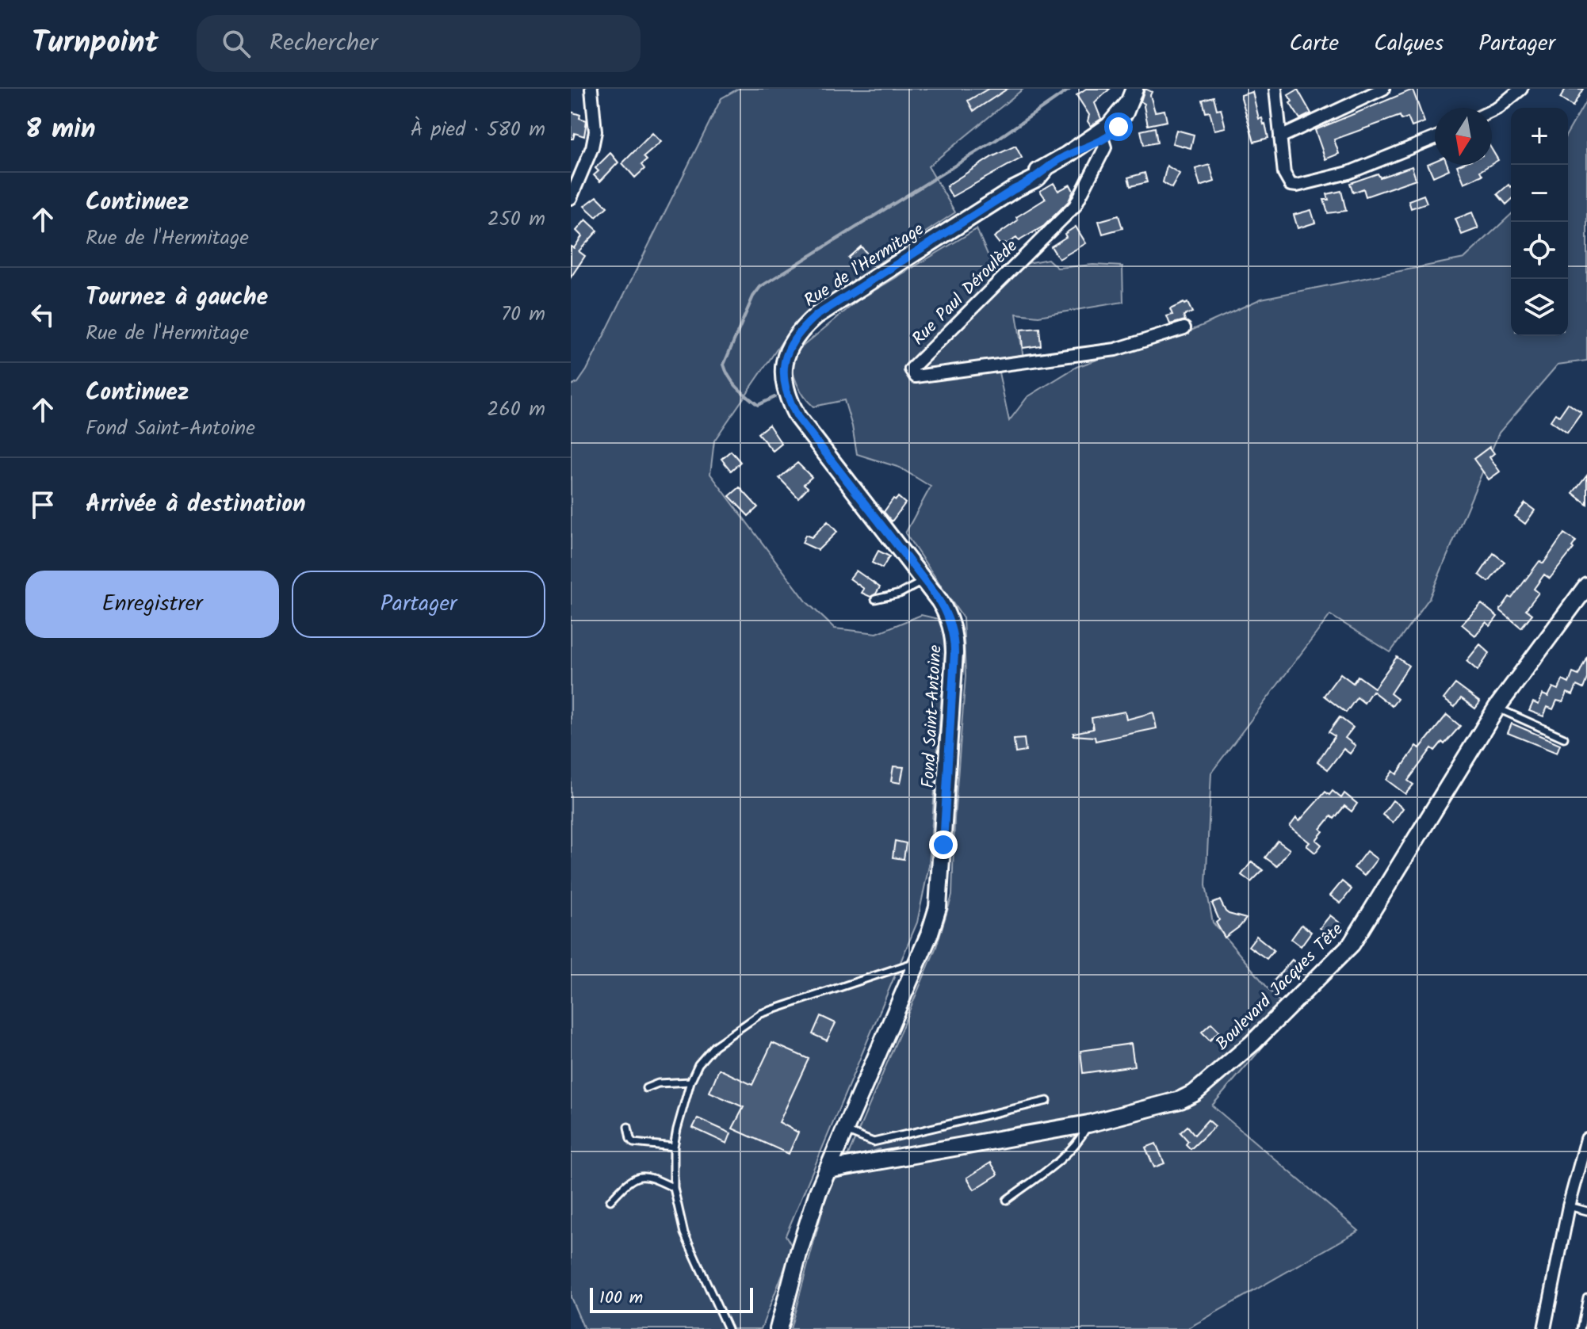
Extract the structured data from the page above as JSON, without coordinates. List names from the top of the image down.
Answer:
{
  "streets": {
    "main road": ["Rue de l'Hermitage", "Fond Saint-Antoine", "Boulevard Jacques Tête"],
    "street": ["Rue Paul Déroulède"]
  },
  "crossings": [
    ["Rue de l'Hermitage", "Rue Paul Déroulède"],
    ["Rue de l'Hermitage", "Fond Saint-Antoine"],
    ["Fond Saint-Antoine", "Boulevard Jacques Tête"]
  ],
  "scale_bar": "100 m",
  "north": "bottom",
  "page": {
    "header": "Turnpoint",
    "search": "Rechercher",
    "nav": ["Carte", "Calques", "Partager"],
    "heading": ["8 min", "À pied · 580 m"],
    "map_buttons": ["+", "−"],
    "list": [
      ["Continuez", "Rue de l'Hermitage", "250 m"],
      ["Tournez à gauche", "Rue de l'Hermitage", "70 m"],
      ["Continuez", "Fond Saint-Antoine", "260 m"],
      "Arrivée à destination"
    ],
    "buttons": ["Enregistrer", "Partager"],
    "scale": "100 m"
  }
}
